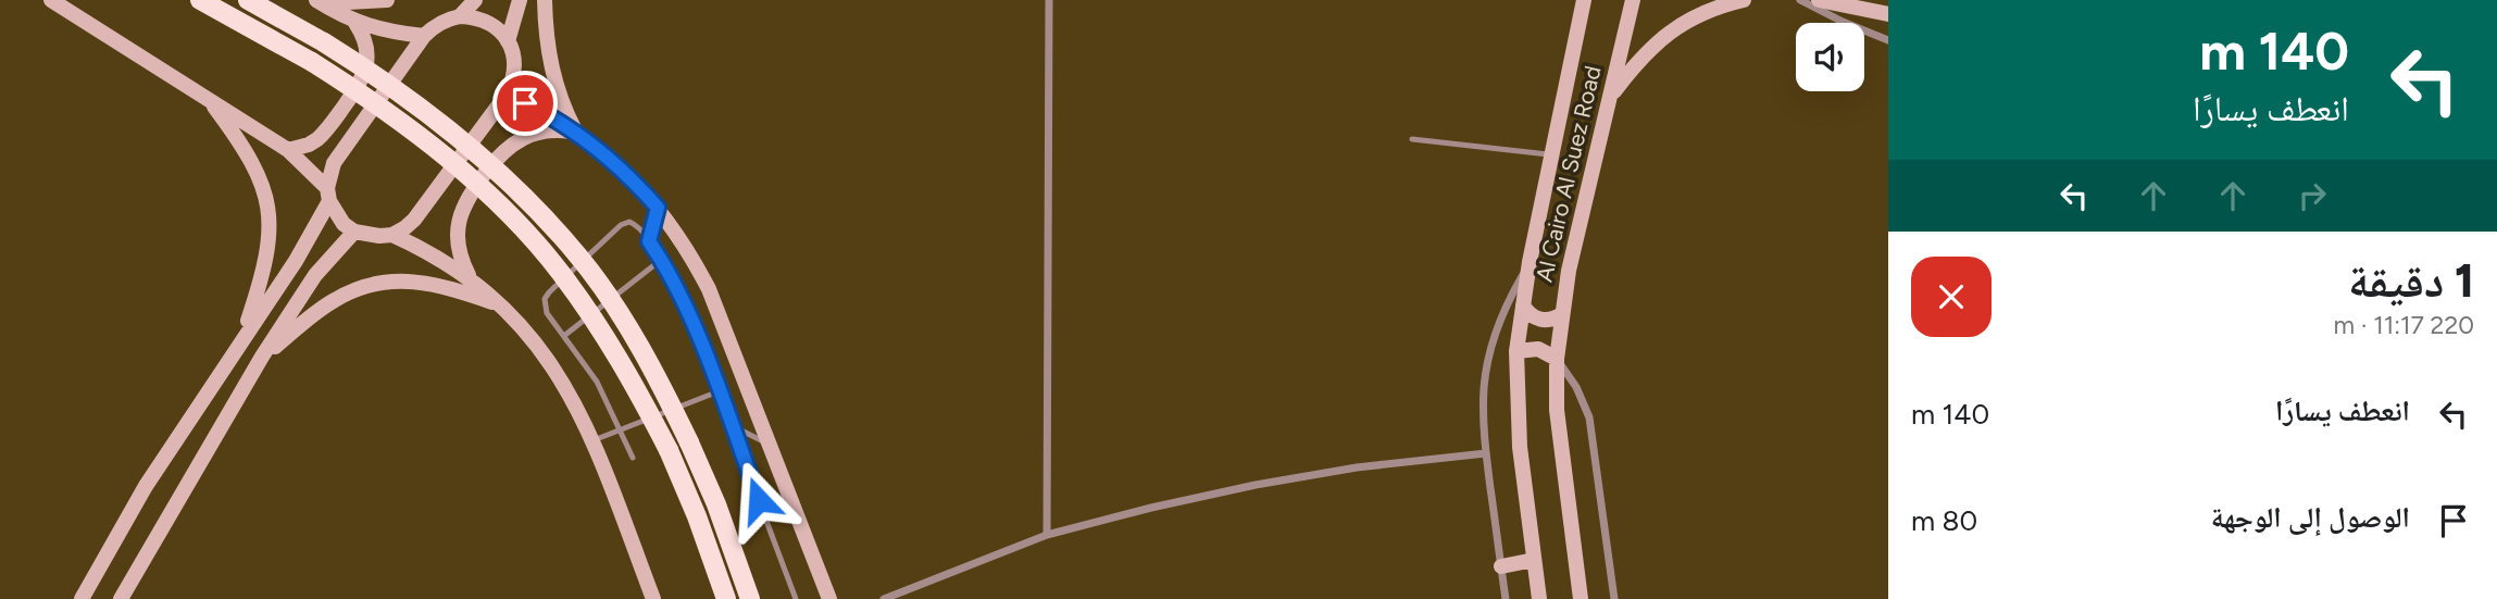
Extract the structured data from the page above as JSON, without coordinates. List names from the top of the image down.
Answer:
{
  "streets": {
    "street": ["Al Cairo Al Suez Road"]
  },
  "page": {
    "turn": ["140 m", "انعطف يسارًا"],
    "heading": ["1 دقيقة", "220 m · 11:17"],
    "list": [
      {
        "name": "انعطف يسارًا",
        "value": "140 m"
      },
      {
        "name": "الوصول إلى الوجهة",
        "value": "80 m"
      }
    ]
  }
}
